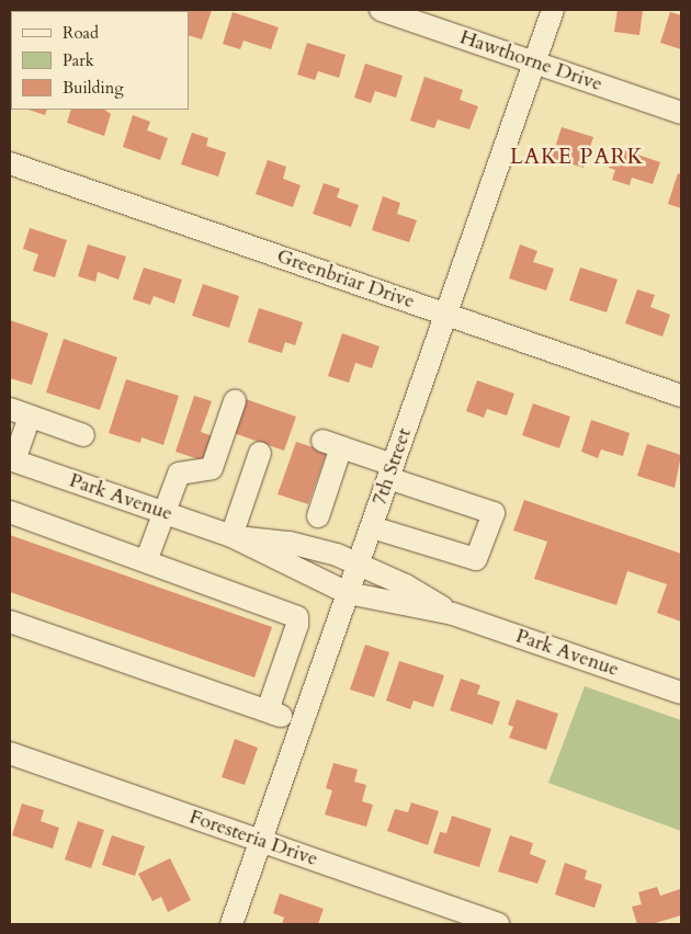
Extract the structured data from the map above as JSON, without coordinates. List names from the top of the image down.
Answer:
{
  "streets": {
    "street": [
      "Hawthorne Drive",
      "Greenbriar Drive",
      "7th Street",
      "Park Avenue",
      "Foresteria Drive"
    ]
  },
  "crossings": [
    ["Hawthorne Drive", "7th Street"],
    ["Greenbriar Drive", "7th Street"],
    ["7th Street", "Park Avenue"],
    ["7th Street", "Foresteria Drive"]
  ],
  "districts": ["LAKE PARK"],
  "legend": ["Road", "Park", "Building"]
}
